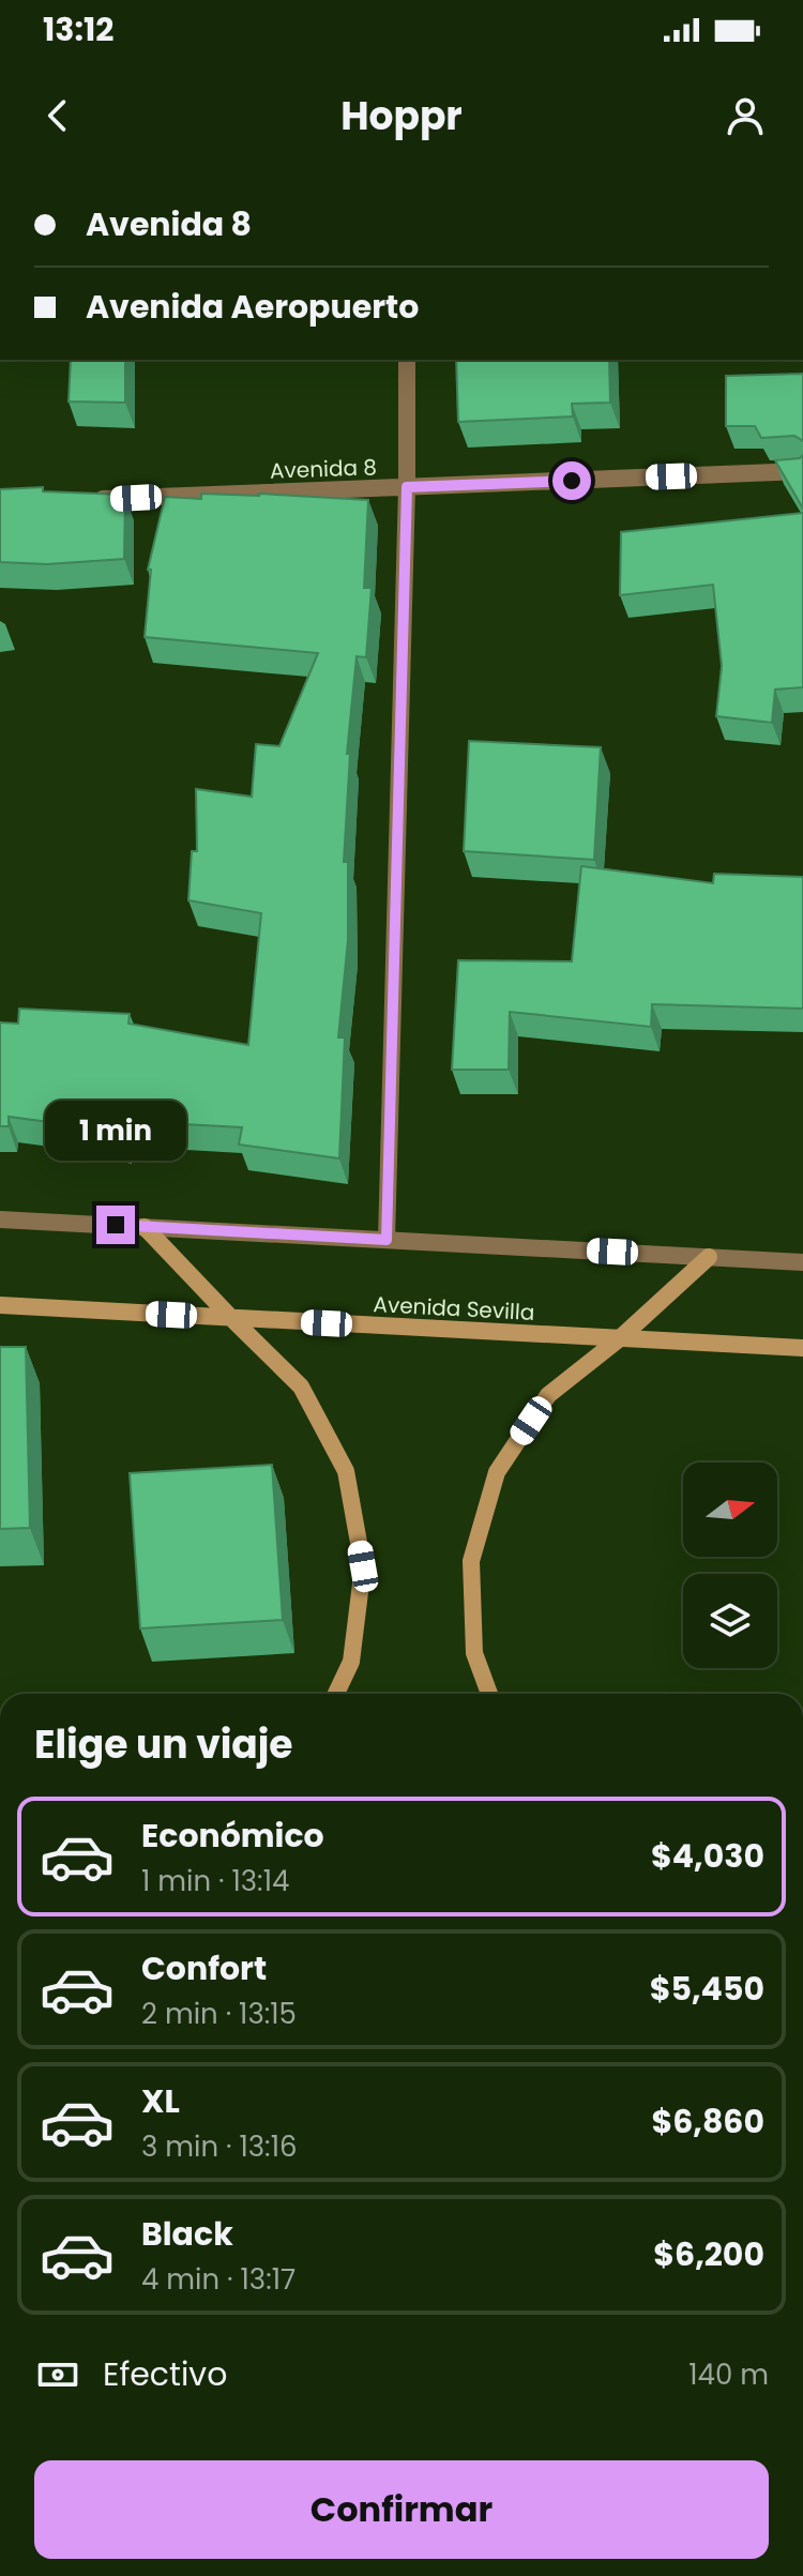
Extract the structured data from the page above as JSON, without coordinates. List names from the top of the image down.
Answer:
{
  "streets": {
    "main road": ["Avenida Sevilla"],
    "street": ["Avenida 8"]
  },
  "north": "right",
  "page": {
    "status": "13:12",
    "header": "Hoppr",
    "banner": ["Avenida 8", "Avenida Aeropuerto"],
    "bubble": "1 min",
    "heading": "Elige un viaje",
    "list": [
      {
        "name": "Económico",
        "note": "1 min · 13:14",
        "value": "$4,030"
      },
      {
        "name": "Confort",
        "note": "2 min · 13:15",
        "value": "$5,450"
      },
      {
        "name": "XL",
        "note": "3 min · 13:16",
        "value": "$6,860"
      },
      {
        "name": "Black",
        "note": "4 min · 13:17",
        "value": "$6,200"
      }
    ],
    "pay": ["Efectivo", "140 m"],
    "buttons": "Confirmar"
  }
}
